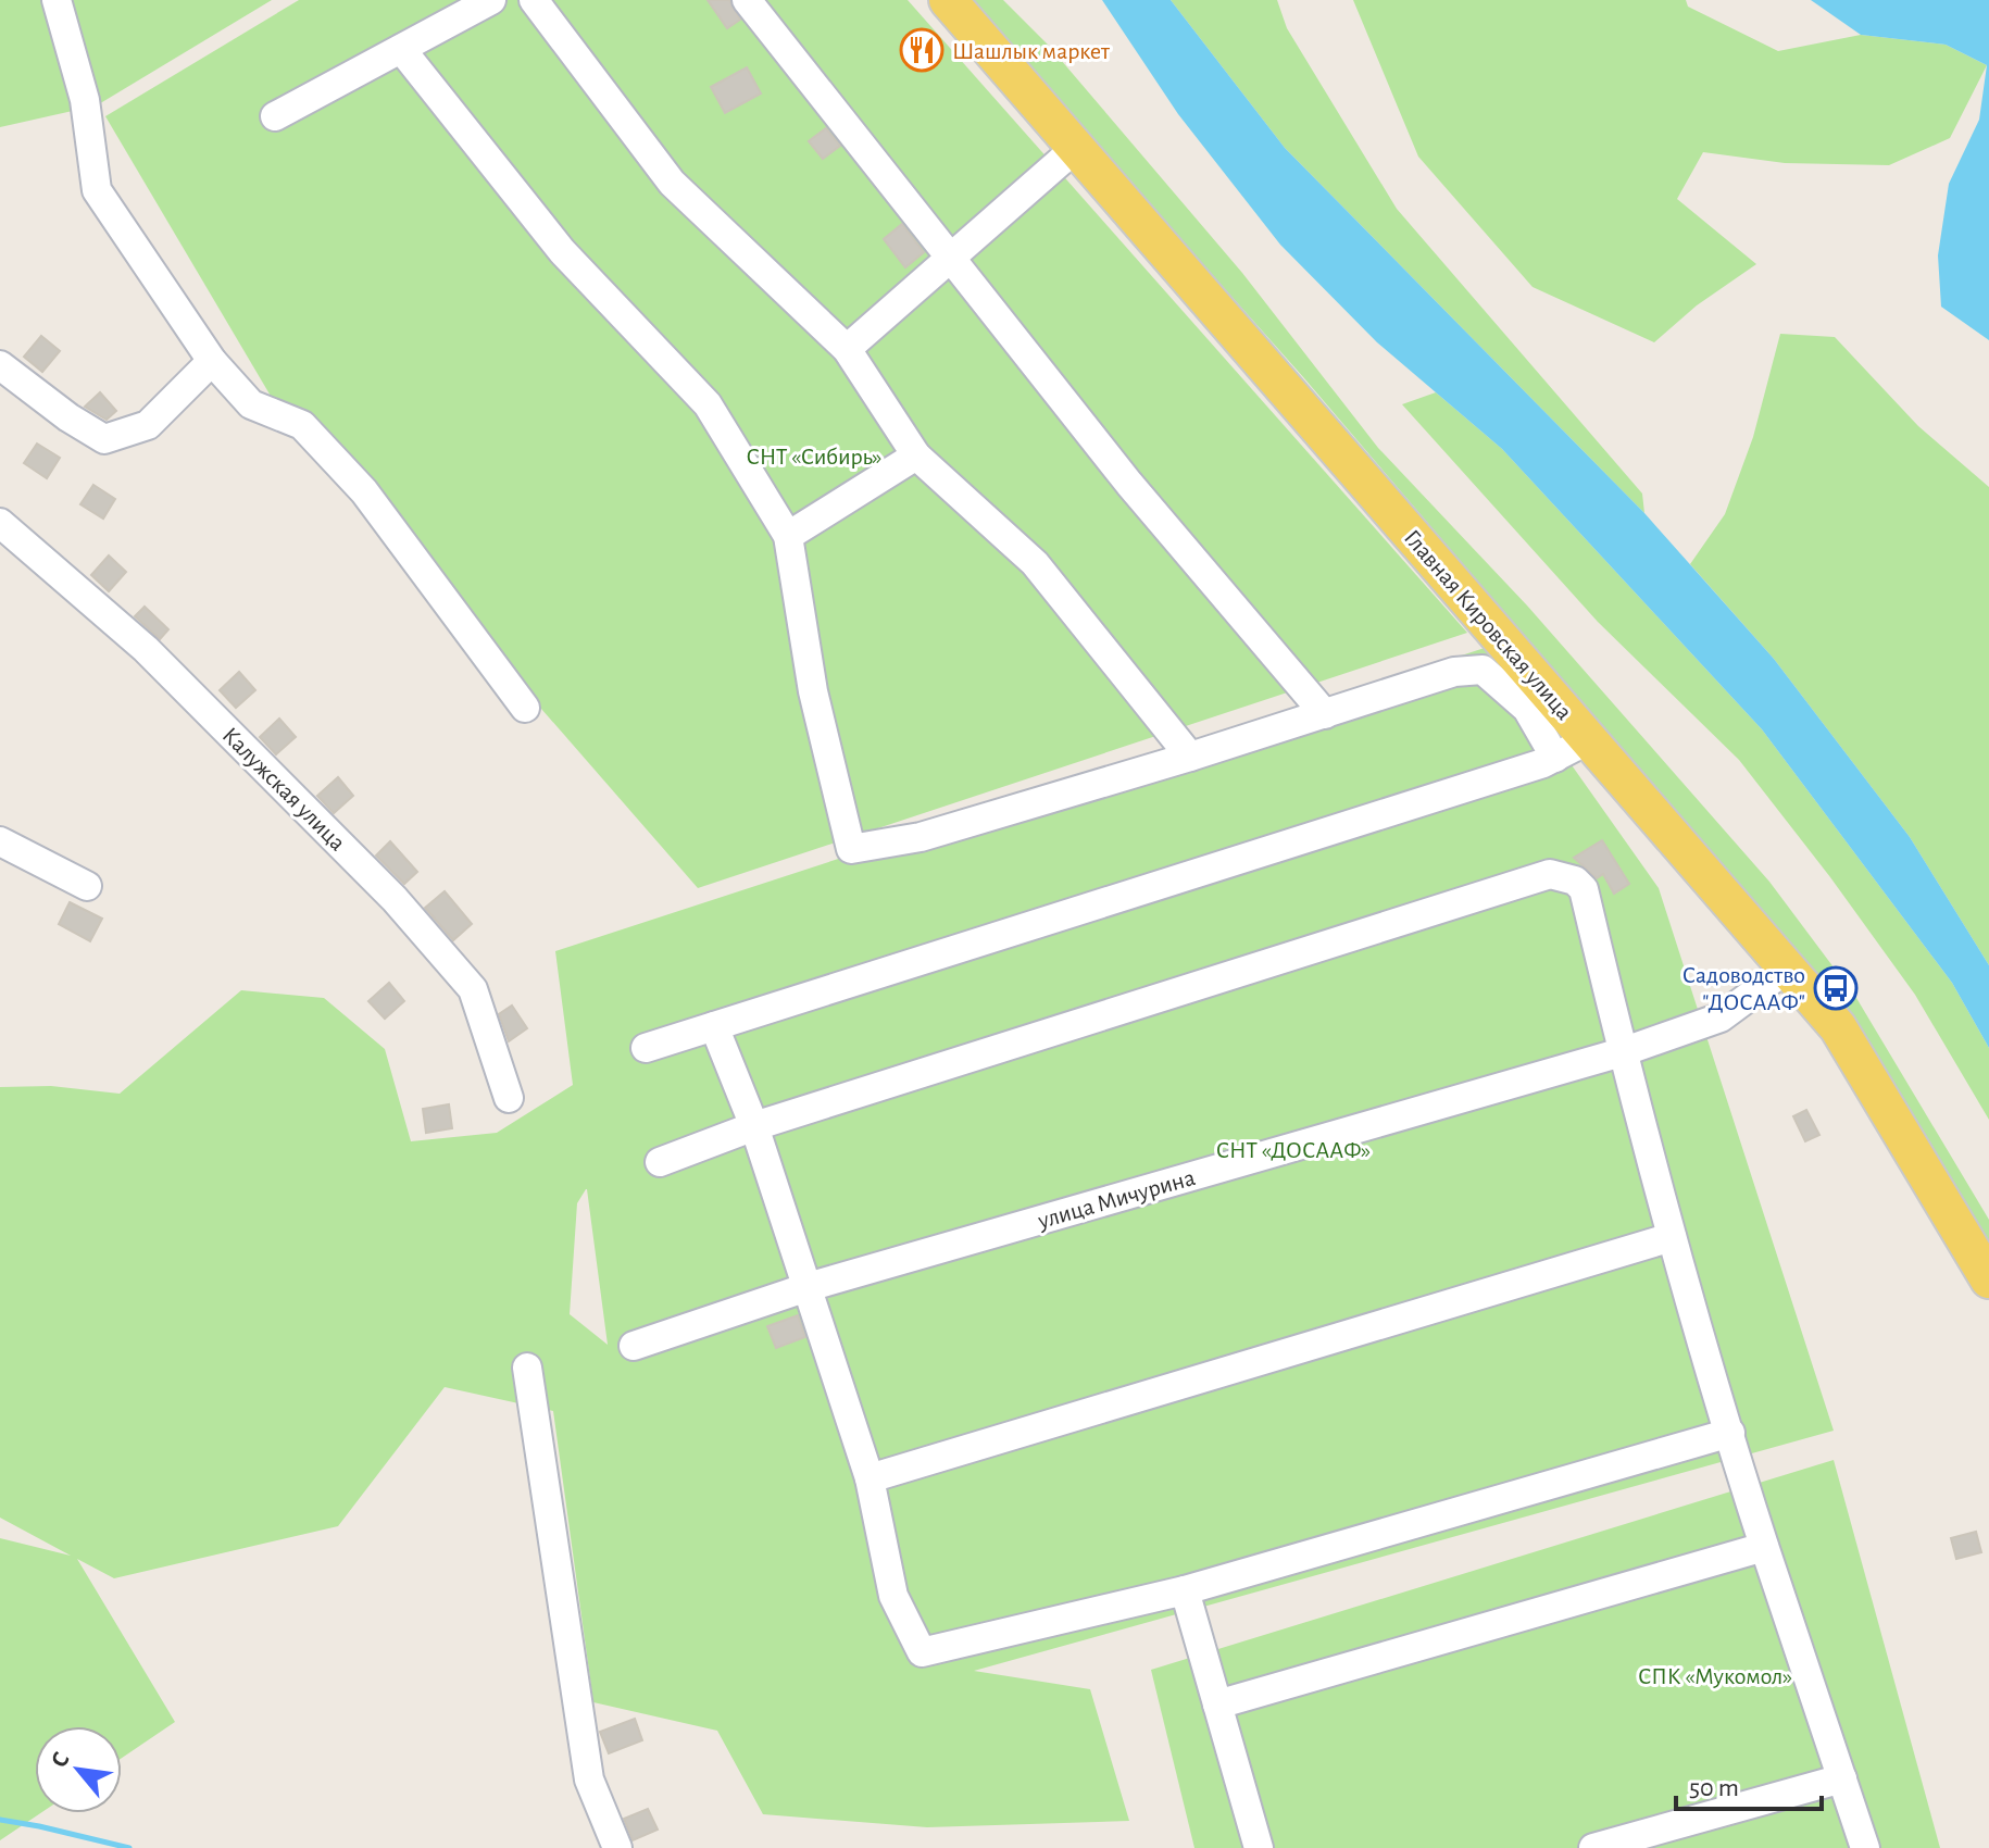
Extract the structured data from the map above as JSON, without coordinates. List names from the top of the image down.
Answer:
{
  "streets": {
    "main road": ["Главная Кировская улица"],
    "street": ["Калужская улица", "улица Мичурина"]
  },
  "crossings": [
    ["Главная Кировская улица", "улица Мичурина"]
  ],
  "parks": ["СНТ «Сибирь»", "СНТ «ДОСААФ»", "СПК «Мукомол»"],
  "places": {
    "restaurant": ["Шашлык маркет"],
    "bus stop": ["Садоводство \"ДОСААФ\""]
  },
  "scale_bar": "50 m",
  "north": "top left"
}
